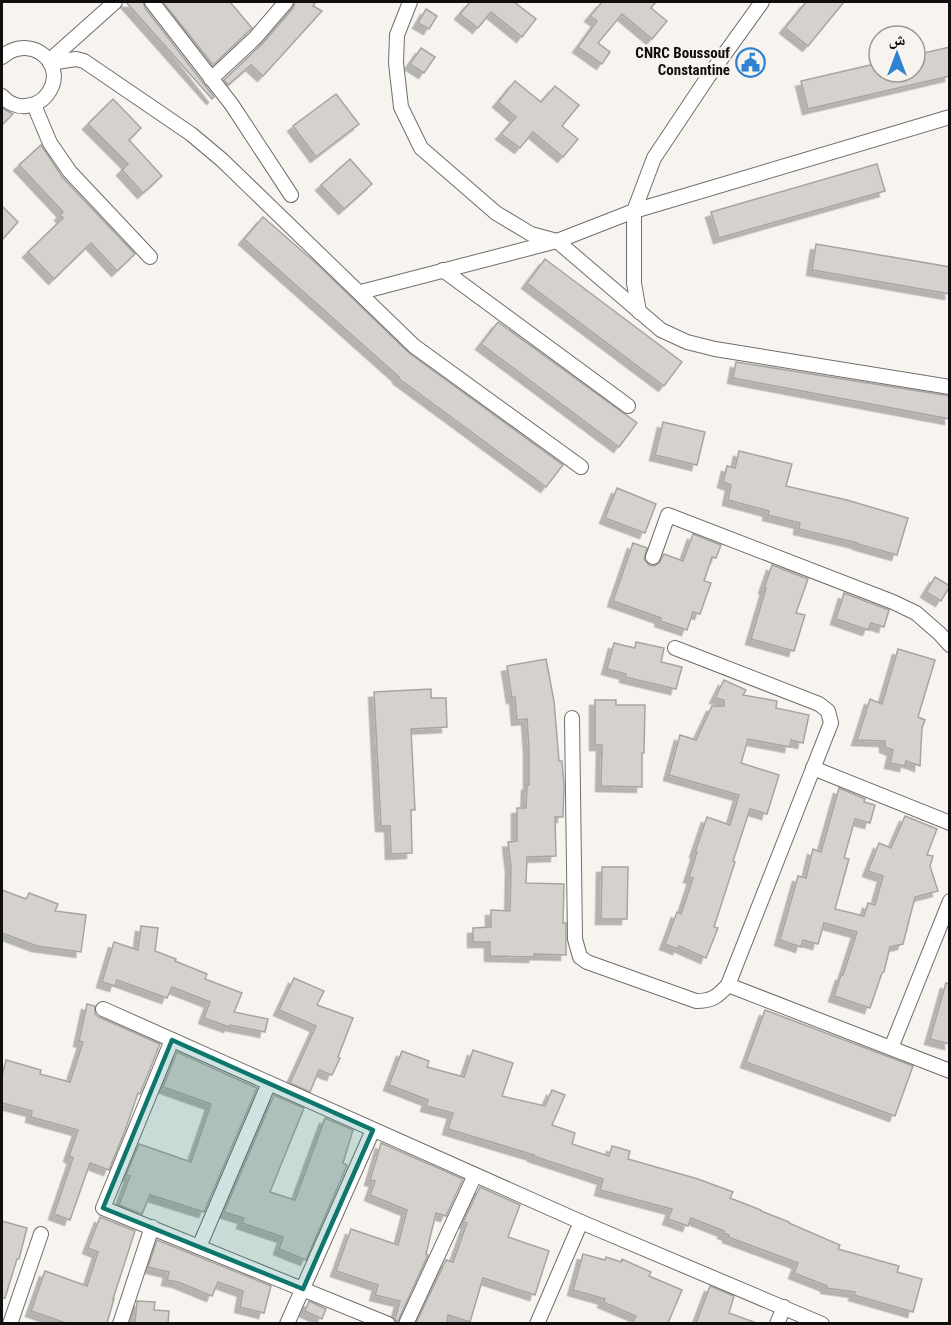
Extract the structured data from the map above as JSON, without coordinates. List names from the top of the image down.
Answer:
{
  "places": {
    "public building": ["CNRC Boussouf Constantine"]
  },
  "north": "top"
}
